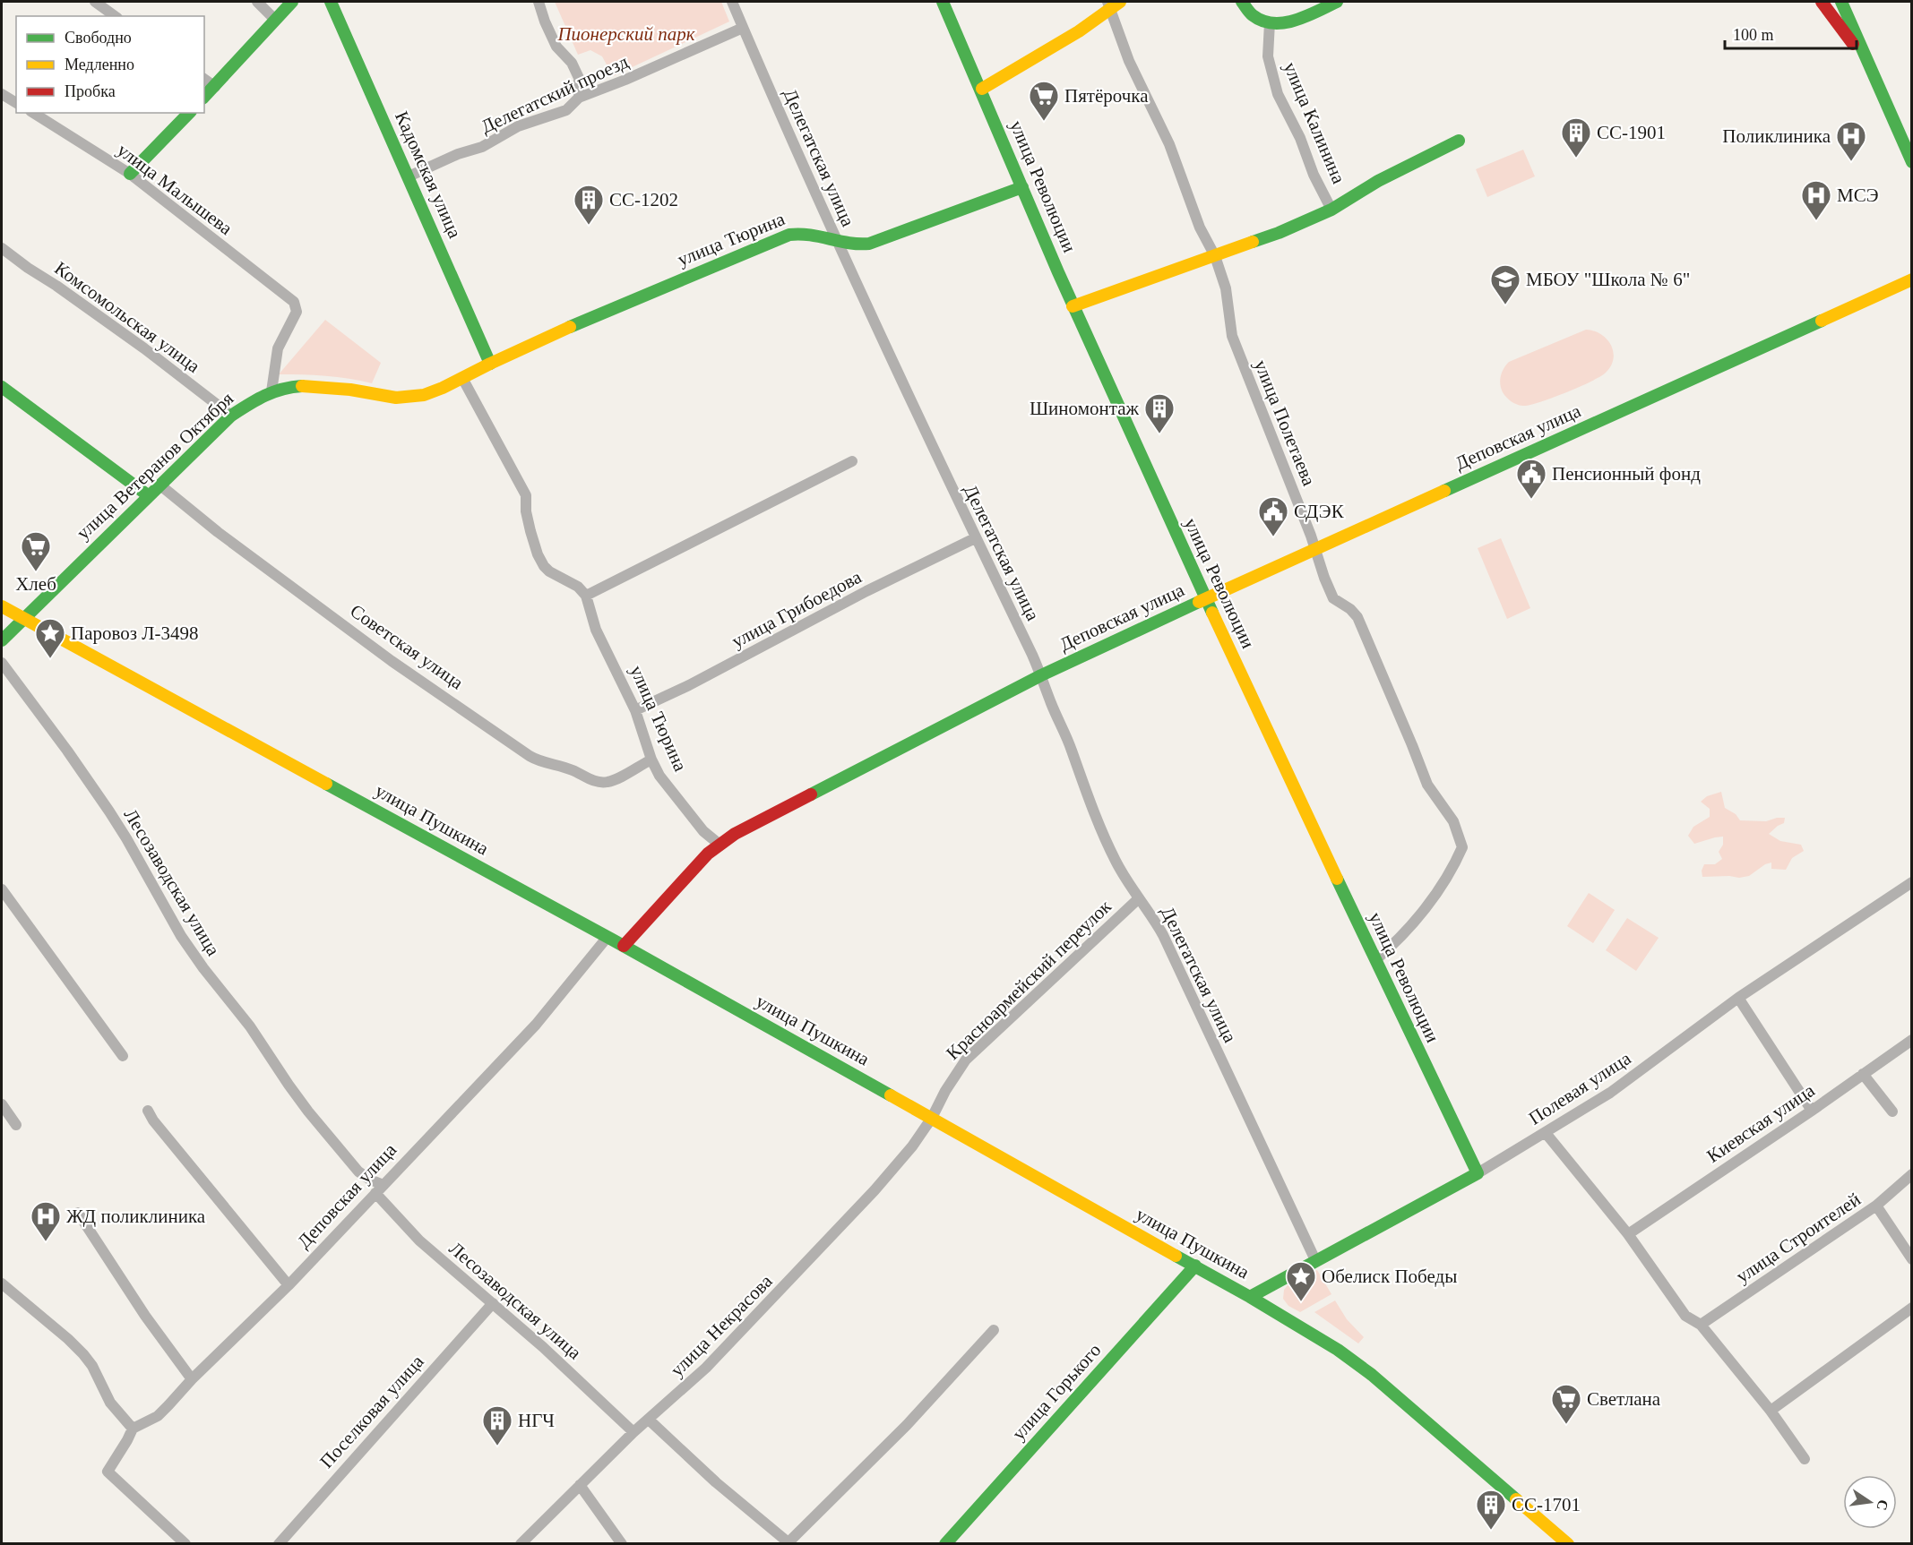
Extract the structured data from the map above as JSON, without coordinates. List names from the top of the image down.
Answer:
{
  "streets": {
    "street": [
      "Делегатский проезд",
      "улица Калинина",
      "Делегатская улица",
      "Кадомская улица",
      "улица Революции",
      "улица Малышева",
      "улица Тюрина",
      "Комсомольская улица",
      "улица Полетаева",
      "Деповская улица",
      "улица Ветеранов Октября",
      "улица Грибоедова",
      "Советская улица",
      "улица Пушкина",
      "Лесозаводская улица",
      "Красноармейский переулок",
      "Полевая улица",
      "Киевская улица",
      "улица Строителей",
      "улица Некрасова",
      "улица Горького",
      "Поселковая улица"
    ]
  },
  "crossings": [
    ["Делегатский проезд", "Делегатская улица"],
    ["Делегатский проезд", "Кадомская улица"],
    ["Делегатская улица", "улица Тюрина"],
    ["Делегатская улица", "Деповская улица"],
    ["Делегатская улица", "улица Грибоедова"],
    ["Делегатская улица", "Красноармейский переулок"],
    ["Делегатская улица", "Полевая улица"],
    ["Кадомская улица", "улица Тюрина"],
    ["улица Революции", "улица Тюрина"],
    ["улица Революции", "улица Полетаева"],
    ["улица Революции", "Деповская улица"],
    ["улица Революции", "Полевая улица"],
    ["улица Малышева", "улица Тюрина"],
    ["улица Малышева", "улица Ветеранов Октября"],
    ["улица Тюрина", "Деповская улица"],
    ["улица Тюрина", "улица Ветеранов Октября"],
    ["улица Тюрина", "улица Грибоедова"],
    ["улица Тюрина", "Советская улица"],
    ["Комсомольская улица", "улица Ветеранов Октября"],
    ["улица Полетаева", "Деповская улица"],
    ["Деповская улица", "улица Пушкина"],
    ["Деповская улица", "Лесозаводская улица"],
    ["улица Ветеранов Октября", "Советская улица"],
    ["улица Ветеранов Октября", "улица Пушкина"],
    ["улица Пушкина", "Красноармейский переулок"],
    ["улица Пушкина", "Полевая улица"],
    ["улица Пушкина", "улица Некрасова"],
    ["улица Пушкина", "улица Горького"],
    ["Лесозаводская улица", "улица Некрасова"],
    ["Лесозаводская улица", "Поселковая улица"],
    ["Красноармейский переулок", "улица Некрасова"]
  ],
  "parks": ["Пионерский парк"],
  "places": {
    "supermarket": ["Пятёрочка", "Хлеб", "Светлана"],
    "building": [
      "СС-1901",
      "СС-1202",
      "Шиномонтаж",
      "НГЧ",
      "СС-1701"
    ],
    "hospital": ["Поликлиника", "МСЭ", "ЖД поликлиника"],
    "school or university": ["МБОУ \"Школа № 6\""],
    "public building": ["Пенсионный фонд", "СДЭК"],
    "place": ["Паровоз Л-3498", "Обелиск Победы"]
  },
  "legend": ["Свободно", "Медленно", "Пробка"],
  "scale_bar": "100 m",
  "north": "right"
}
